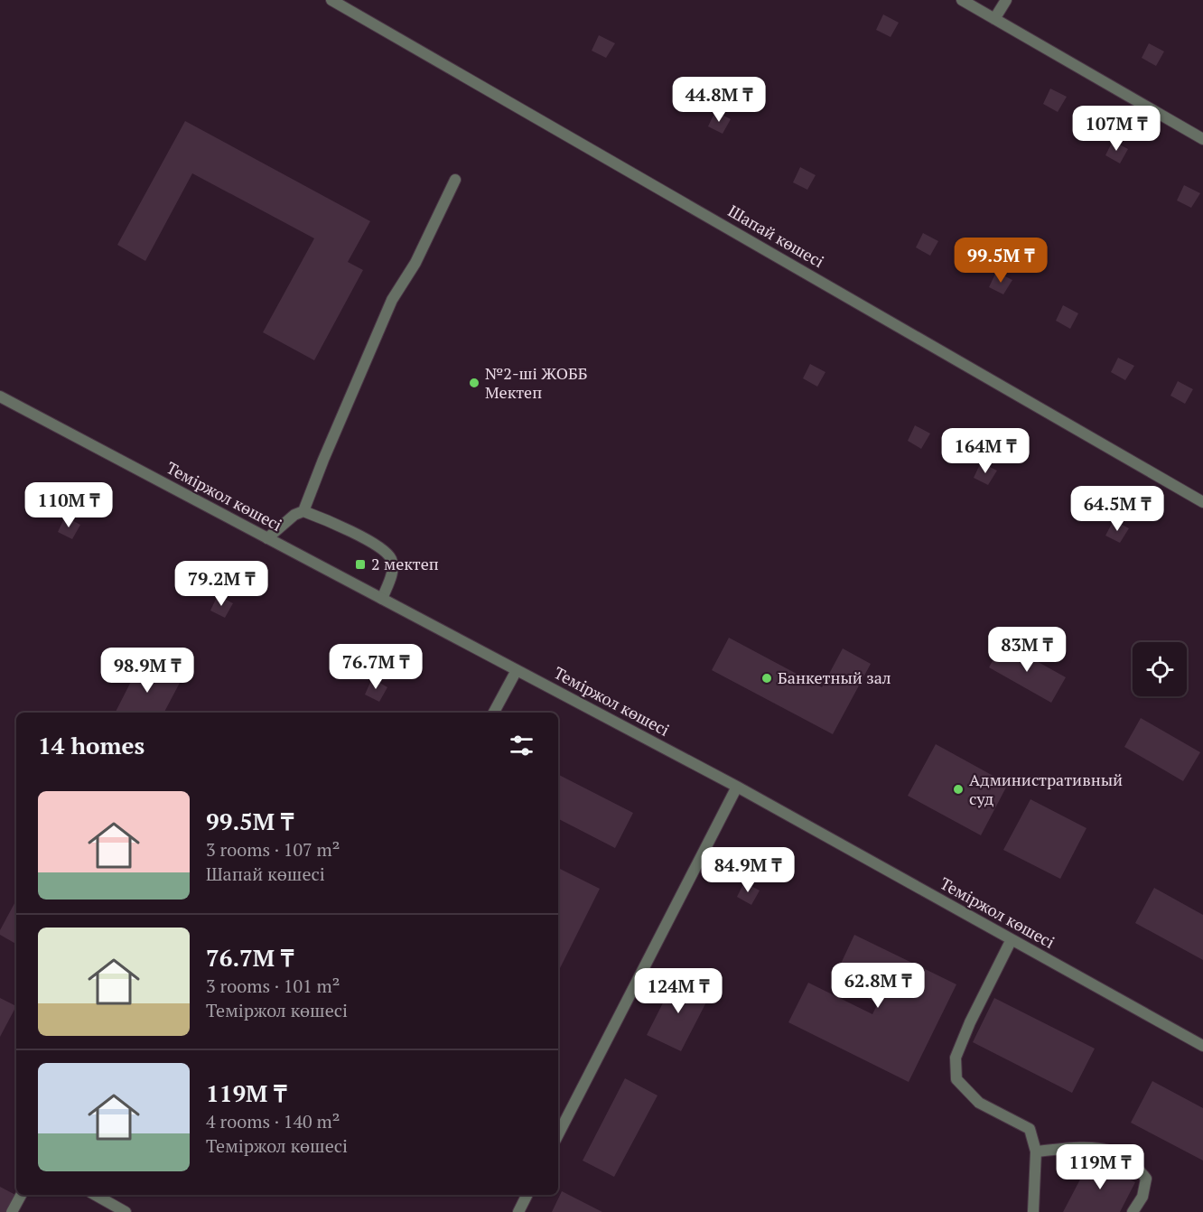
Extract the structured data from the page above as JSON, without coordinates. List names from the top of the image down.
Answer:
{
  "streets": {
    "street": ["Шапай көшесі", "Теміржол көшесі"]
  },
  "places": {
    "other": ["№2-ші ЖОББ Мектеп", "Банкетный зал", "Административный суд"],
    "transit": ["2 мектеп"]
  },
  "page": {
    "price": [
      "44.8M ₸",
      "107M ₸",
      "99.5M ₸",
      "164M ₸",
      "110M ₸",
      "64.5M ₸",
      "79.2M ₸",
      "83M ₸",
      "76.7M ₸",
      "98.9M ₸",
      "84.9M ₸",
      "62.8M ₸",
      "124M ₸",
      "119M ₸"
    ],
    "heading": "14 homes",
    "list": [
      {
        "name": "99.5M ₸",
        "note": "3 rooms · 107 m² · Шапай көшесі"
      },
      {
        "name": "76.7M ₸",
        "note": "3 rooms · 101 m² · Теміржол көшесі"
      },
      {
        "name": "119M ₸",
        "note": "4 rooms · 140 m² · Теміржол көшесі"
      }
    ]
  }
}
